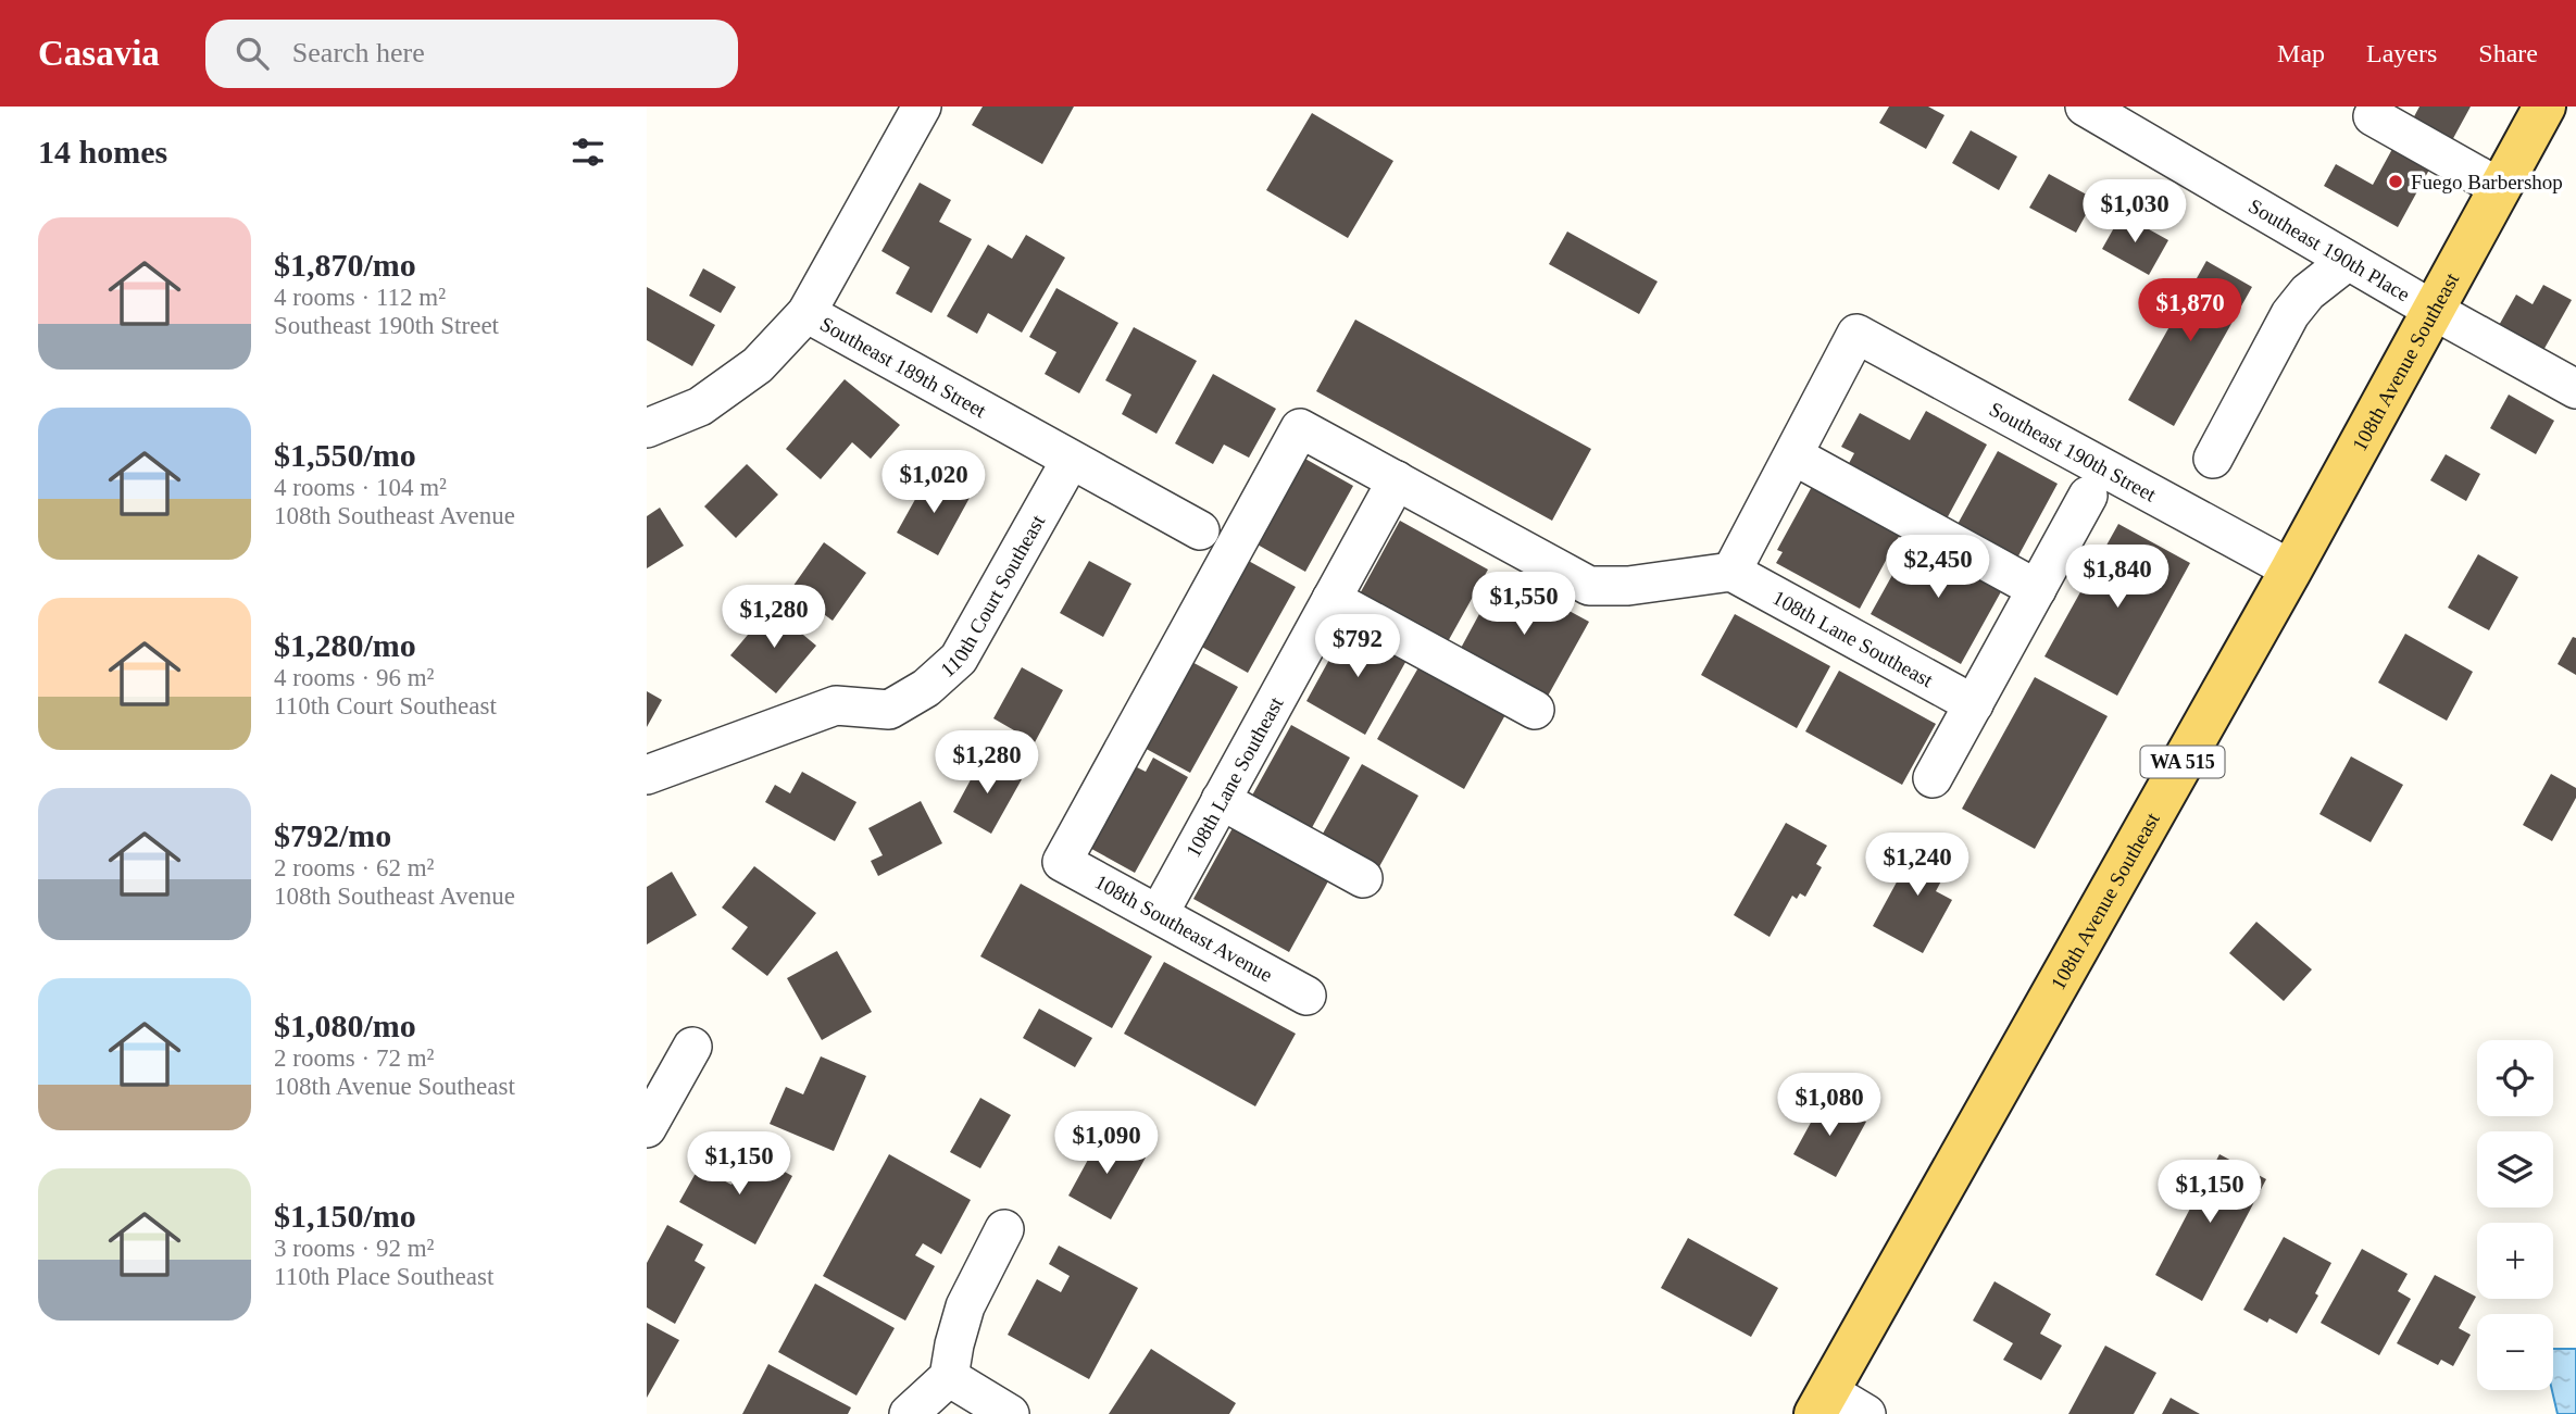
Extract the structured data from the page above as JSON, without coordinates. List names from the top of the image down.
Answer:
{
  "streets": {
    "main road": ["108th Avenue Southeast", "WA 515"],
    "street": [
      "Southeast 190th Place",
      "Southeast 189th Street",
      "Southeast 190th Street",
      "110th Court Southeast",
      "108th Lane Southeast",
      "108th Southeast Avenue"
    ]
  },
  "crossings": [
    ["Southeast 190th Place", "108th Avenue Southeast"],
    ["108th Avenue Southeast", "Southeast 190th Street"],
    ["Southeast 189th Street", "110th Court Southeast"],
    ["108th Lane Southeast", "108th Southeast Avenue"]
  ],
  "places": ["Fuego Barbershop"],
  "page": {
    "header": "Casavia",
    "search": "Search here",
    "nav": ["Map", "Layers", "Share"],
    "heading": "14 homes",
    "price": [
      "$1,030",
      "$1,870",
      "$1,020",
      "$2,450",
      "$1,840",
      "$1,550",
      "$1,280",
      "$792",
      "$1,280",
      "$1,240",
      "$1,080",
      "$1,090",
      "$1,150",
      "$1,150"
    ],
    "list": [
      {
        "name": "$1,870/mo",
        "note": "4 rooms · 112 m² · Southeast 190th Street"
      },
      {
        "name": "$1,550/mo",
        "note": "4 rooms · 104 m² · 108th Southeast Avenue"
      },
      {
        "name": "$1,280/mo",
        "note": "4 rooms · 96 m² · 110th Court Southeast"
      },
      {
        "name": "$792/mo",
        "note": "2 rooms · 62 m² · 108th Southeast Avenue"
      },
      {
        "name": "$1,080/mo",
        "note": "2 rooms · 72 m² · 108th Avenue Southeast"
      },
      {
        "name": "$1,150/mo",
        "note": "3 rooms · 92 m² · 110th Place Southeast"
      }
    ],
    "map_buttons": ["+", "−"]
  }
}
